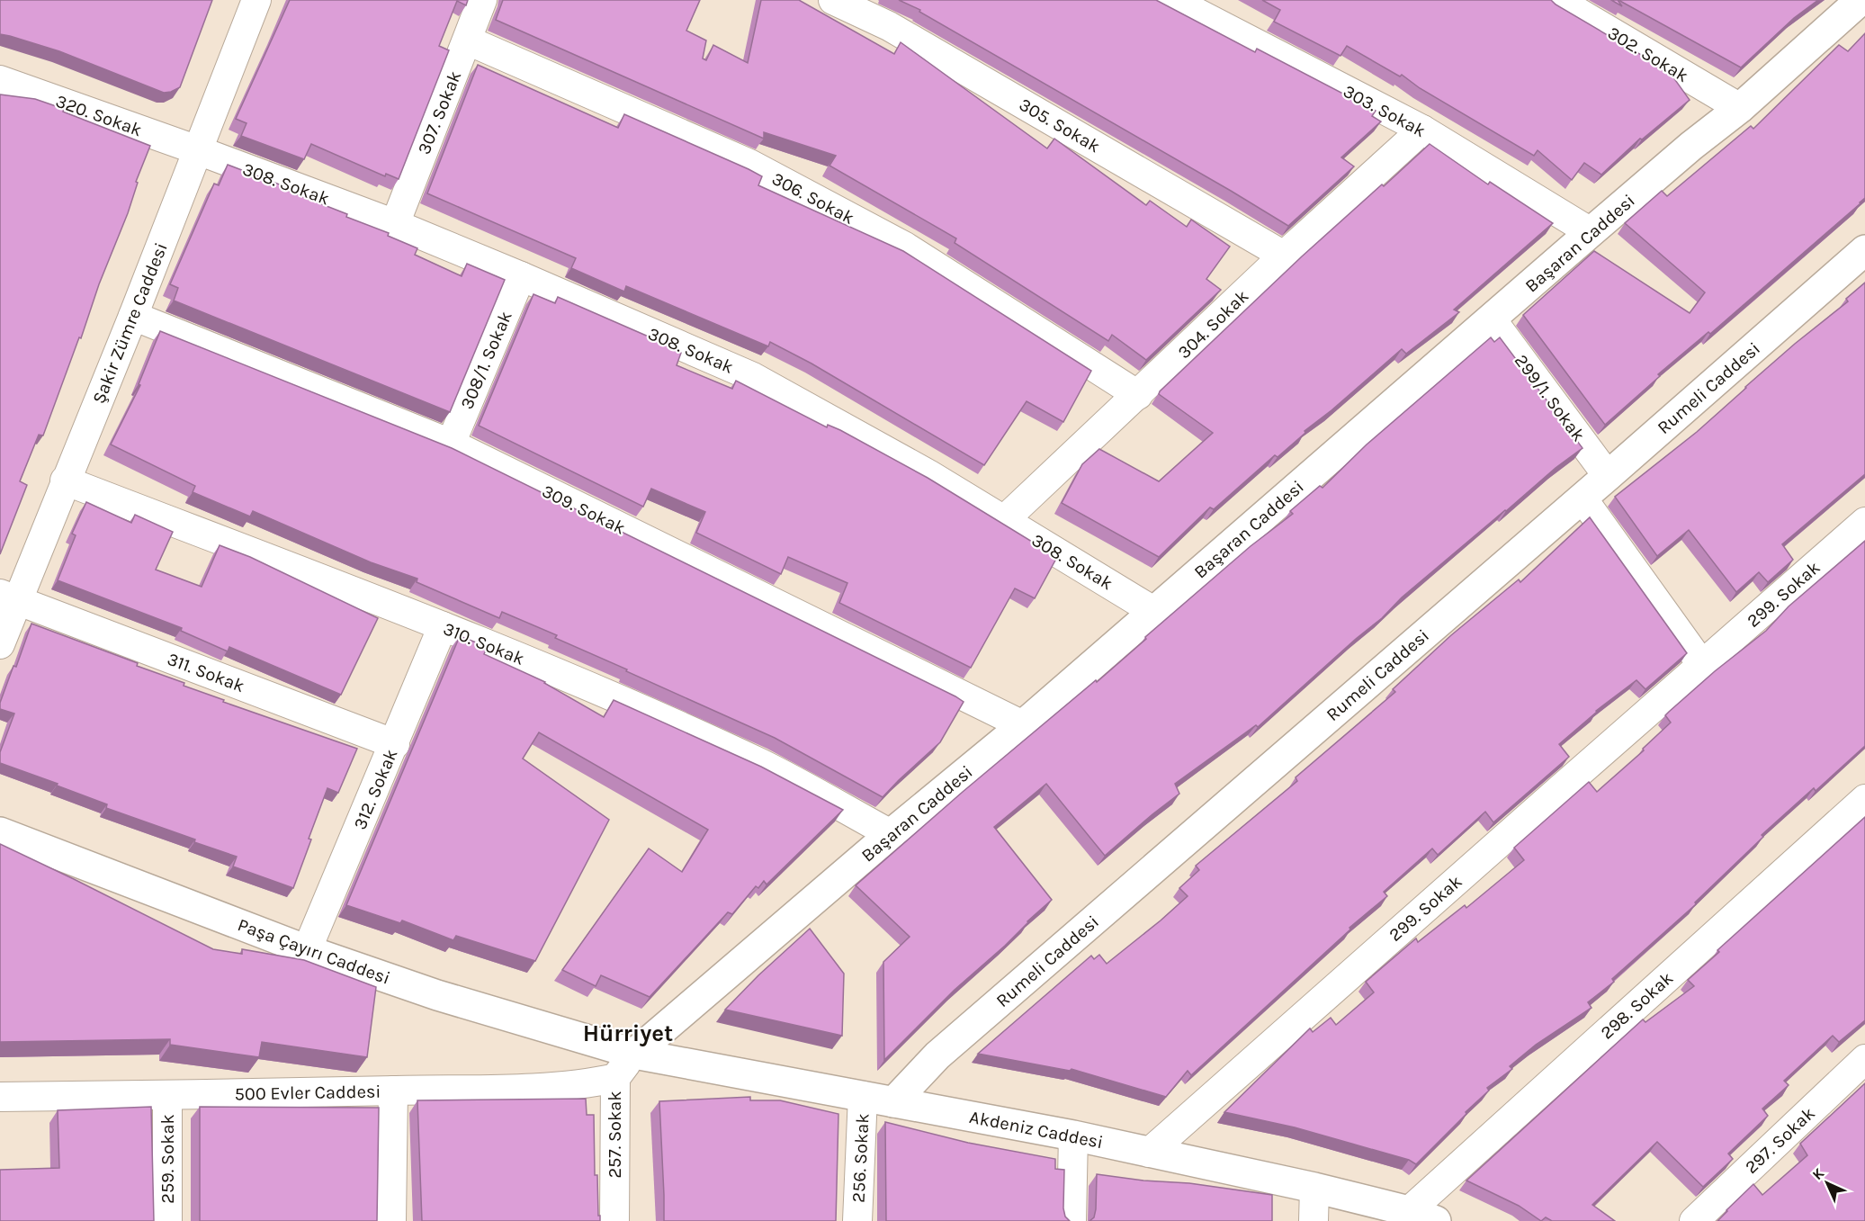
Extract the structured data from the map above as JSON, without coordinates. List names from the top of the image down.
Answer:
{
  "streets": {
    "street": [
      "302. Sokak",
      "303. Sokak",
      "307. Sokak",
      "320. Sokak",
      "305. Sokak",
      "308. Sokak",
      "306. Sokak",
      "Başaran Caddesi",
      "Şakir Zümre Caddesi",
      "304. Sokak",
      "308/1. Sokak",
      "Rumeli Caddesi",
      "299/1. Sokak",
      "309. Sokak",
      "299. Sokak",
      "310. Sokak",
      "311. Sokak",
      "312. Sokak",
      "Paşa Çayırı Caddesi",
      "298. Sokak",
      "500 Evler Caddesi",
      "Akdeniz Caddesi",
      "257. Sokak",
      "297. Sokak",
      "256. Sokak",
      "259. Sokak"
    ]
  },
  "crossings": [
    ["302. Sokak", "Başaran Caddesi"],
    ["303. Sokak", "Başaran Caddesi"],
    ["303. Sokak", "304. Sokak"],
    ["307. Sokak", "308. Sokak"],
    ["307. Sokak", "306. Sokak"],
    ["320. Sokak", "308. Sokak"],
    ["320. Sokak", "Şakir Zümre Caddesi"],
    ["305. Sokak", "304. Sokak"],
    ["308. Sokak", "Başaran Caddesi"],
    ["308. Sokak", "Şakir Zümre Caddesi"],
    ["308. Sokak", "304. Sokak"],
    ["308. Sokak", "308/1. Sokak"],
    ["306. Sokak", "304. Sokak"],
    ["Başaran Caddesi", "299/1. Sokak"],
    ["Başaran Caddesi", "309. Sokak"],
    ["Başaran Caddesi", "310. Sokak"],
    ["Başaran Caddesi", "Paşa Çayırı Caddesi"],
    ["Başaran Caddesi", "Akdeniz Caddesi"],
    ["Başaran Caddesi", "257. Sokak"],
    ["Şakir Zümre Caddesi", "309. Sokak"],
    ["Şakir Zümre Caddesi", "310. Sokak"],
    ["Şakir Zümre Caddesi", "311. Sokak"],
    ["308/1. Sokak", "309. Sokak"],
    ["Rumeli Caddesi", "299/1. Sokak"],
    ["Rumeli Caddesi", "Akdeniz Caddesi"],
    ["299. Sokak", "Akdeniz Caddesi"],
    ["310. Sokak", "312. Sokak"],
    ["311. Sokak", "312. Sokak"],
    ["312. Sokak", "Paşa Çayırı Caddesi"],
    ["Paşa Çayırı Caddesi", "Akdeniz Caddesi"],
    ["Paşa Çayırı Caddesi", "257. Sokak"],
    ["298. Sokak", "Akdeniz Caddesi"],
    ["500 Evler Caddesi", "257. Sokak"],
    ["500 Evler Caddesi", "259. Sokak"],
    ["Akdeniz Caddesi", "257. Sokak"],
    ["Akdeniz Caddesi", "256. Sokak"]
  ],
  "districts": ["Hürriyet"],
  "north": "top left"
}
